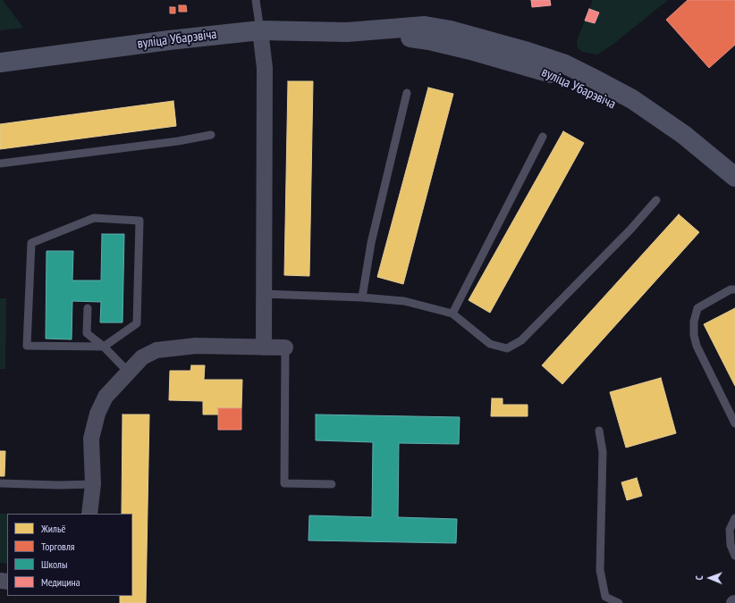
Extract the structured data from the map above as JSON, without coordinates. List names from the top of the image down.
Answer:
{
  "streets": {
    "main road": ["вуліца Убарэвіча"]
  },
  "legend": [
    "Жильё",
    "Торговля",
    "Школы",
    "Медицина"
  ],
  "north": "left"
}
